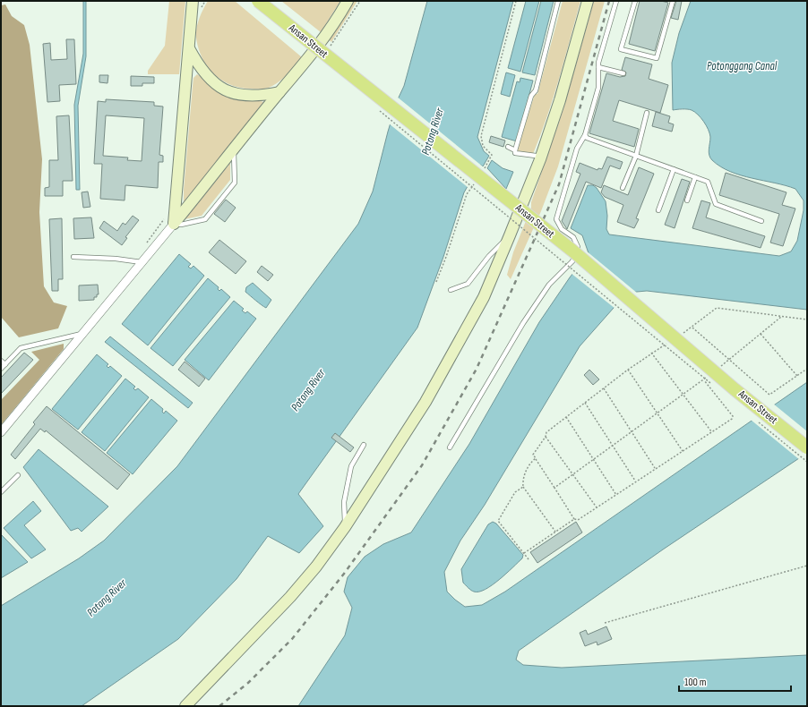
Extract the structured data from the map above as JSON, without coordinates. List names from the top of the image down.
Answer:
{
  "streets": {
    "main road": ["Ansan Street"]
  },
  "water": ["Potonggang Canal", "Potong River"],
  "scale_bar": "100 m"
}
